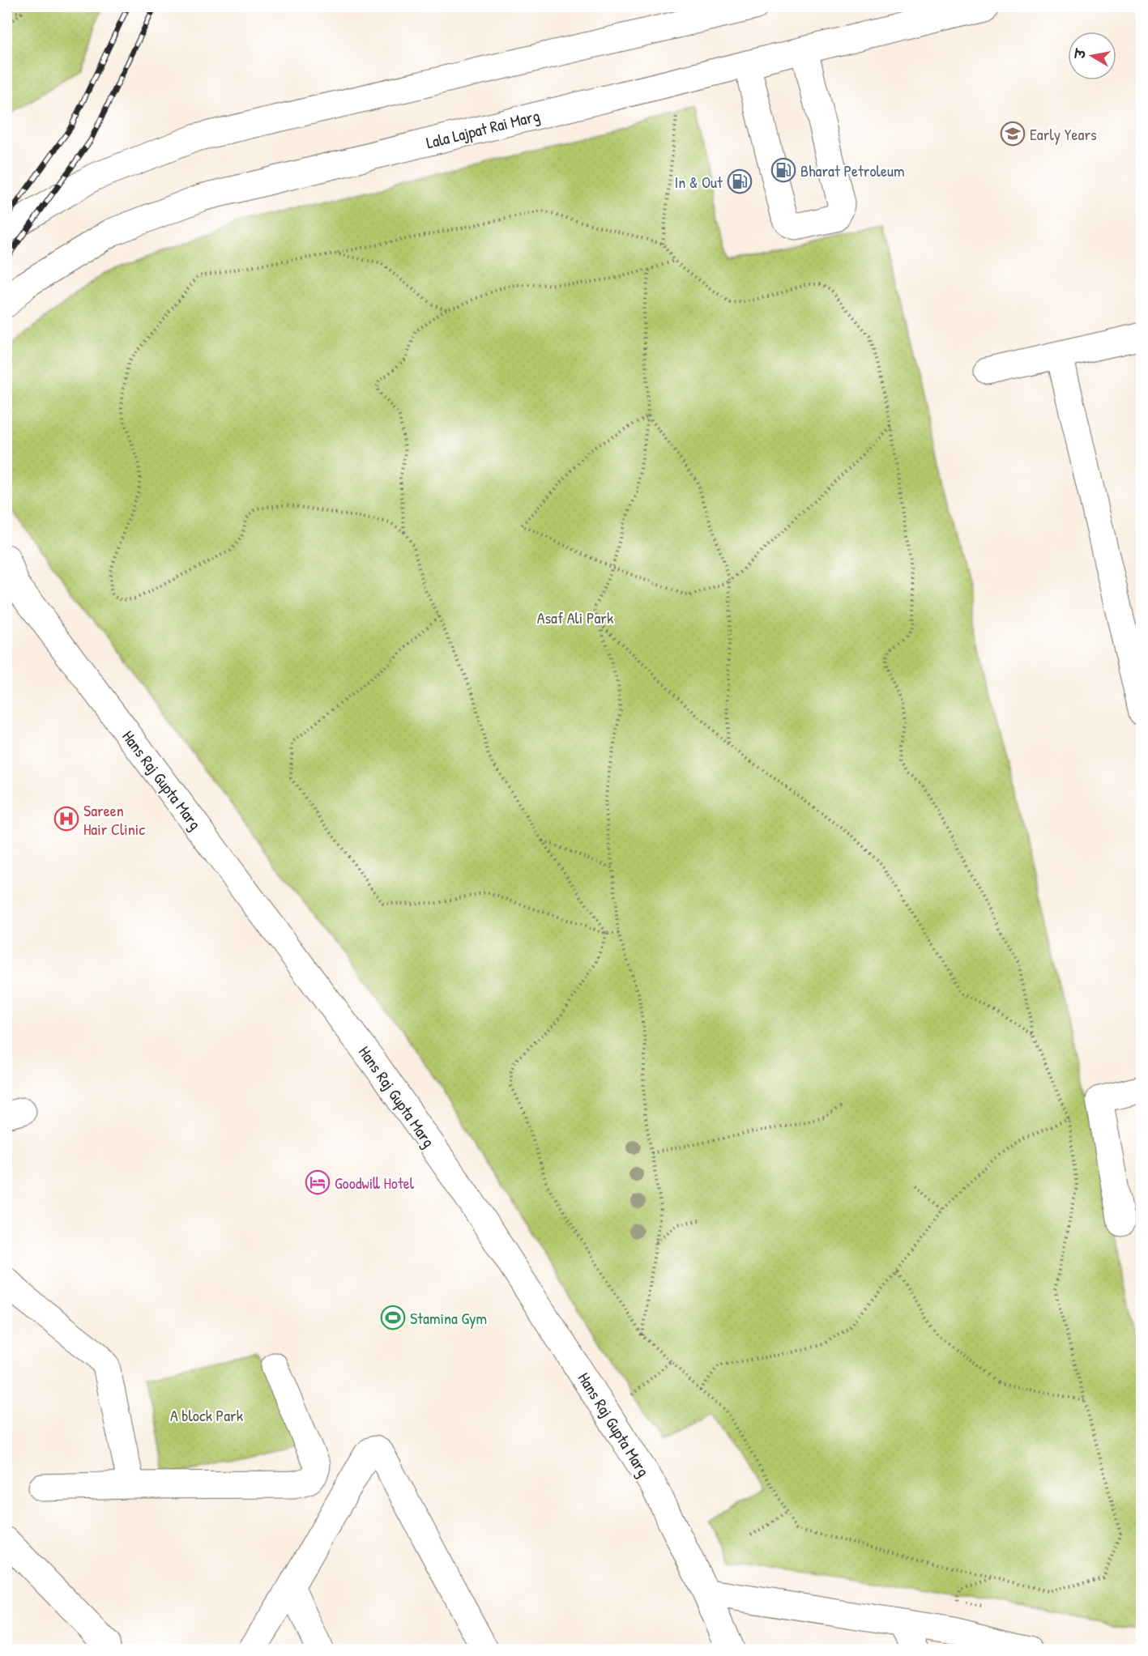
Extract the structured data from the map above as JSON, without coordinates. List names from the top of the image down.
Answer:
{
  "streets": {
    "street": ["Lala Lajpat Rai Marg", "Hans Raj Gupta Marg"]
  },
  "parks": ["Asaf Ali Park", "A block Park"],
  "places": {
    "school or university": ["Early Years"],
    "fuel station": ["Bharat Petroleum", "In & Out"],
    "hospital": ["Sareen Hair Clinic"],
    "hotel": ["Goodwill Hotel"],
    "sports": ["Stamina Gym"]
  },
  "north": "left"
}
